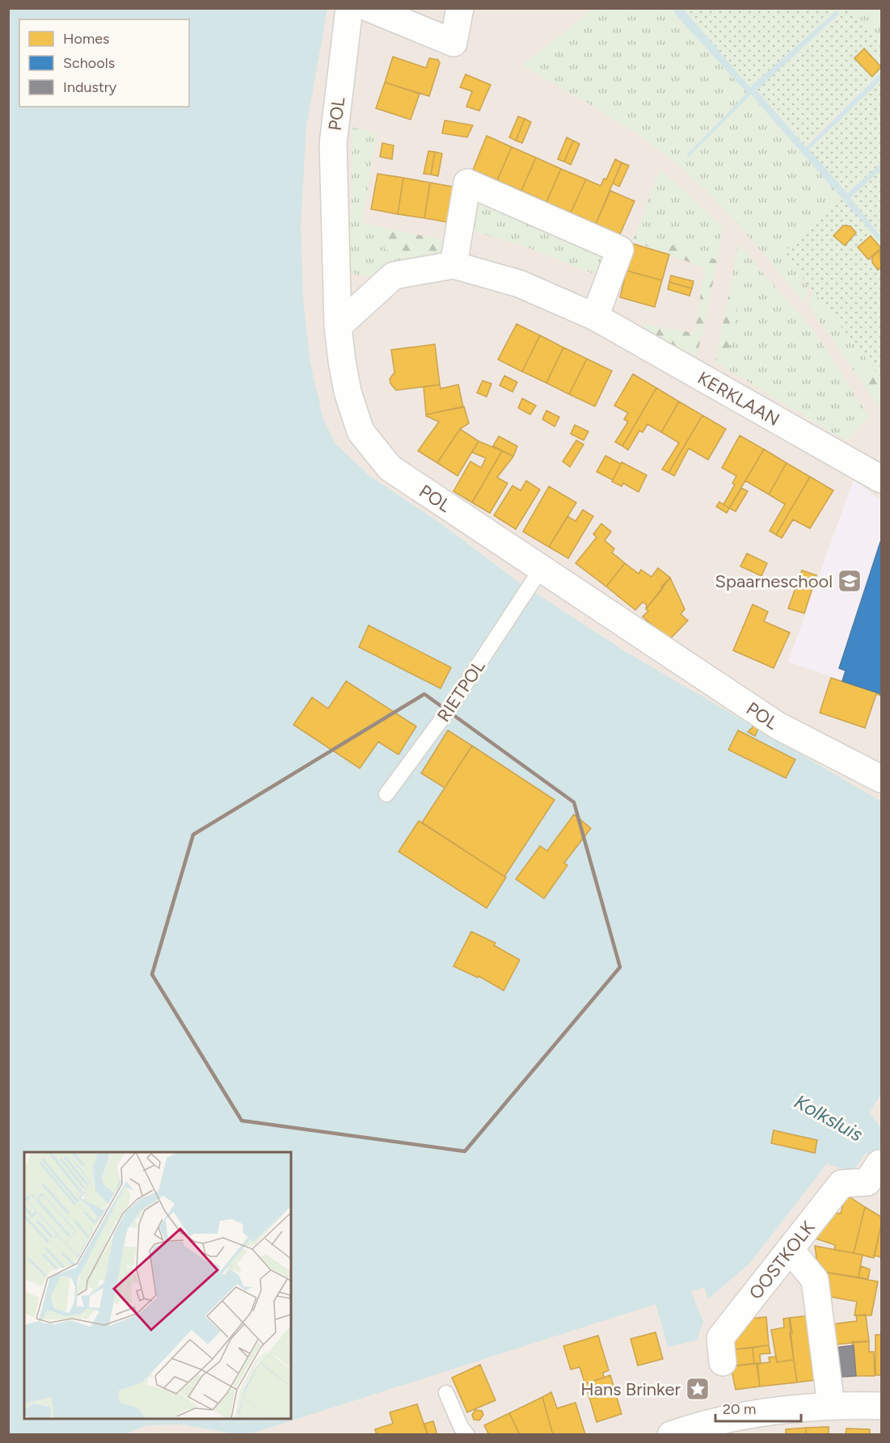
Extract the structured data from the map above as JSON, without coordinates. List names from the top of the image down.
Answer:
{
  "streets": {
    "street": ["POL", "KERKLAAN", "OOSTKOLK"],
    "lane": ["RIETPOL"]
  },
  "crossings": [
    ["POL", "KERKLAAN"],
    ["POL", "RIETPOL"]
  ],
  "water": ["Kolksluis"],
  "places": {
    "school or university": ["Spaarneschool"],
    "place": ["Hans Brinker"]
  },
  "legend": ["Homes", "Schools", "Industry"],
  "scale_bar": "20 m"
}
